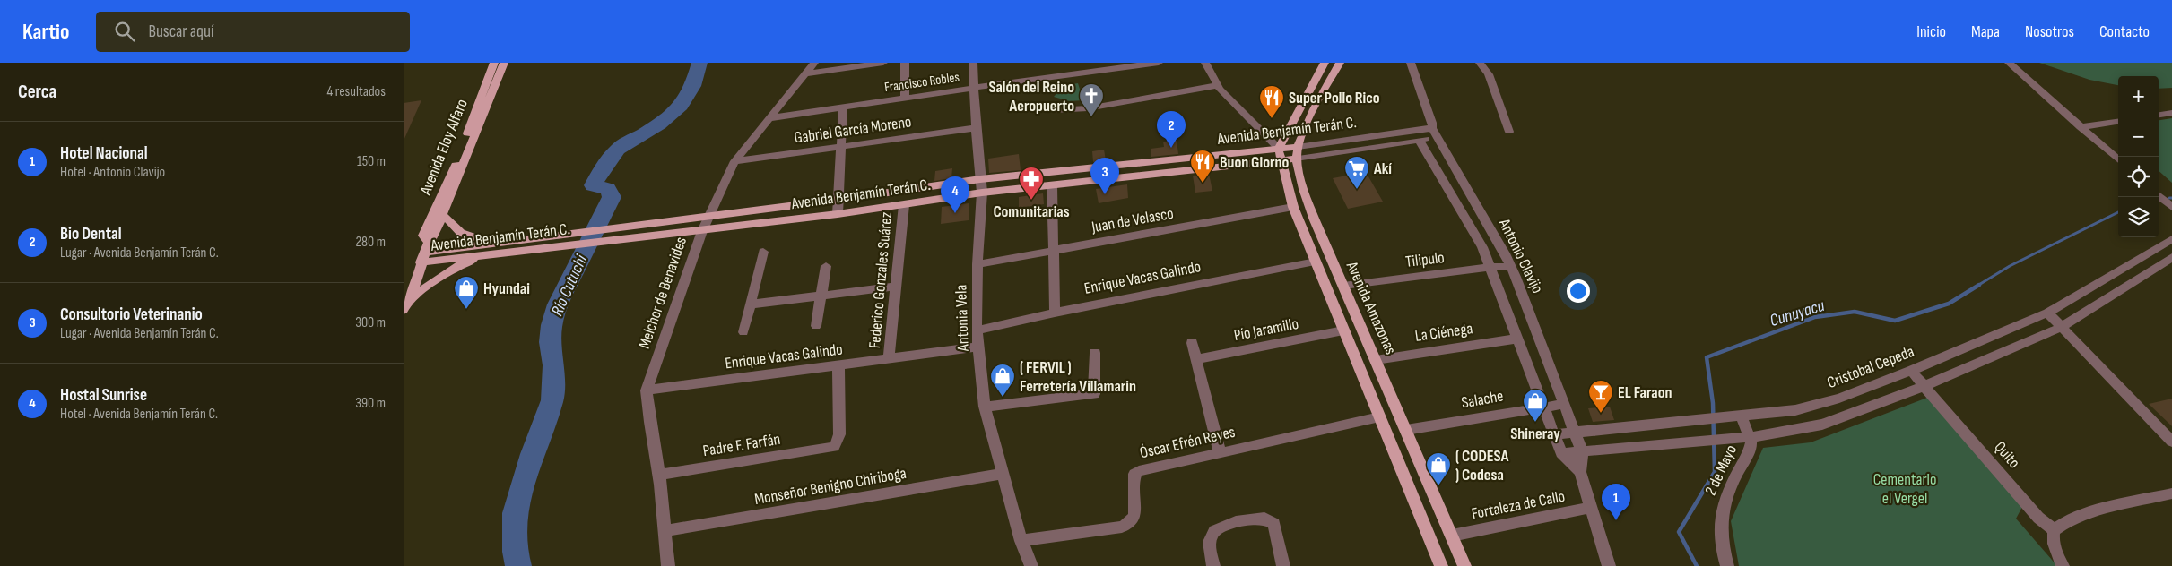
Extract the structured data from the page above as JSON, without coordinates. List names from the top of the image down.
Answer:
{
  "streets": {
    "main road": ["Avenida Benjamín Terán C.", "Avenida Eloy Alfaro", "Avenida Amazonas"],
    "street": [
      "Francisco Robles",
      "Gabriel García Moreno",
      "Juan de Velasco",
      "Antonio Clavijo",
      "Tilipulo",
      "Enrique Vacas Galindo",
      "Federico Gonzales Suárez",
      "Melchor de Benavides",
      "Antonia Vela",
      "Pío Jaramillo",
      "La Ciénega",
      "Cristobal Cepeda",
      "Salache",
      "Óscar Efrén Reyes",
      "Padre F. Farfán",
      "Quito",
      "2 de Mayo",
      "Monseñor Benigno Chiriboga",
      "Fortaleza de Callo"
    ]
  },
  "crossings": [
    ["Francisco Robles", "Melchor de Benavides"],
    ["Francisco Robles", "Antonia Vela"],
    ["Gabriel García Moreno", "Melchor de Benavides"],
    ["Gabriel García Moreno", "Antonia Vela"],
    ["Avenida Benjamín Terán C.", "Avenida Eloy Alfaro"],
    ["Avenida Benjamín Terán C.", "Antonio Clavijo"],
    ["Avenida Benjamín Terán C.", "Federico Gonzales Suárez"],
    ["Avenida Benjamín Terán C.", "Melchor de Benavides"],
    ["Avenida Benjamín Terán C.", "Avenida Amazonas"],
    ["Avenida Benjamín Terán C.", "Antonia Vela"],
    ["Juan de Velasco", "Avenida Amazonas"],
    ["Juan de Velasco", "Antonia Vela"],
    ["Antonio Clavijo", "Tilipulo"],
    ["Antonio Clavijo", "La Ciénega"],
    ["Antonio Clavijo", "Cristobal Cepeda"],
    ["Antonio Clavijo", "Salache"],
    ["Antonio Clavijo", "Fortaleza de Callo"],
    ["Tilipulo", "Avenida Amazonas"],
    ["Enrique Vacas Galindo", "Federico Gonzales Suárez"],
    ["Enrique Vacas Galindo", "Melchor de Benavides"],
    ["Enrique Vacas Galindo", "Avenida Amazonas"],
    ["Enrique Vacas Galindo", "Antonia Vela"],
    ["Enrique Vacas Galindo", "Padre F. Farfán"],
    ["Melchor de Benavides", "Padre F. Farfán"],
    ["Melchor de Benavides", "Monseñor Benigno Chiriboga"],
    ["Avenida Amazonas", "Pío Jaramillo"],
    ["Avenida Amazonas", "La Ciénega"],
    ["Avenida Amazonas", "Salache"],
    ["Avenida Amazonas", "Óscar Efrén Reyes"],
    ["Avenida Amazonas", "Fortaleza de Callo"],
    ["Antonia Vela", "Óscar Efrén Reyes"],
    ["Antonia Vela", "Monseñor Benigno Chiriboga"],
    ["Cristobal Cepeda", "Quito"],
    ["Cristobal Cepeda", "2 de Mayo"]
  ],
  "water": ["Río Cutuchi", "Cunuyacu"],
  "parks": ["Cementario el Vergel"],
  "places": {
    "church": ["Salón del Reino Aeropuerto"],
    "restaurant": ["Super Pollo Rico", "Buon Giorno"],
    "supermarket": ["Akí"],
    "pharmacy": ["Comunitarias"],
    "shop": [
      "Hyundai",
      "( FERVIL ) Ferretería Villamarin",
      "Shineray",
      "( CODESA ) Codesa"
    ],
    "bar": ["EL Faraon"]
  },
  "page": {
    "header": "Kartio",
    "search": "Buscar aquí",
    "nav": [
      "Inicio",
      "Mapa",
      "Nosotros",
      "Contacto"
    ],
    "heading": ["Cerca", "4 resultados"],
    "map_buttons": ["+", "−"],
    "pins": [
      "2",
      "3",
      "4",
      "1"
    ],
    "list": [
      {
        "mark": "1",
        "name": "Hotel Nacional",
        "note": "Hotel · Antonio Clavijo",
        "value": "150 m"
      },
      {
        "mark": "2",
        "name": "Bio Dental",
        "note": "Lugar · Avenida Benjamín Terán C.",
        "value": "280 m"
      },
      {
        "mark": "3",
        "name": "Consultorio Veterinanio",
        "note": "Lugar · Avenida Benjamín Terán C.",
        "value": "300 m"
      },
      {
        "mark": "4",
        "name": "Hostal Sunrise",
        "note": "Hotel · Avenida Benjamín Terán C.",
        "value": "390 m"
      }
    ]
  }
}
